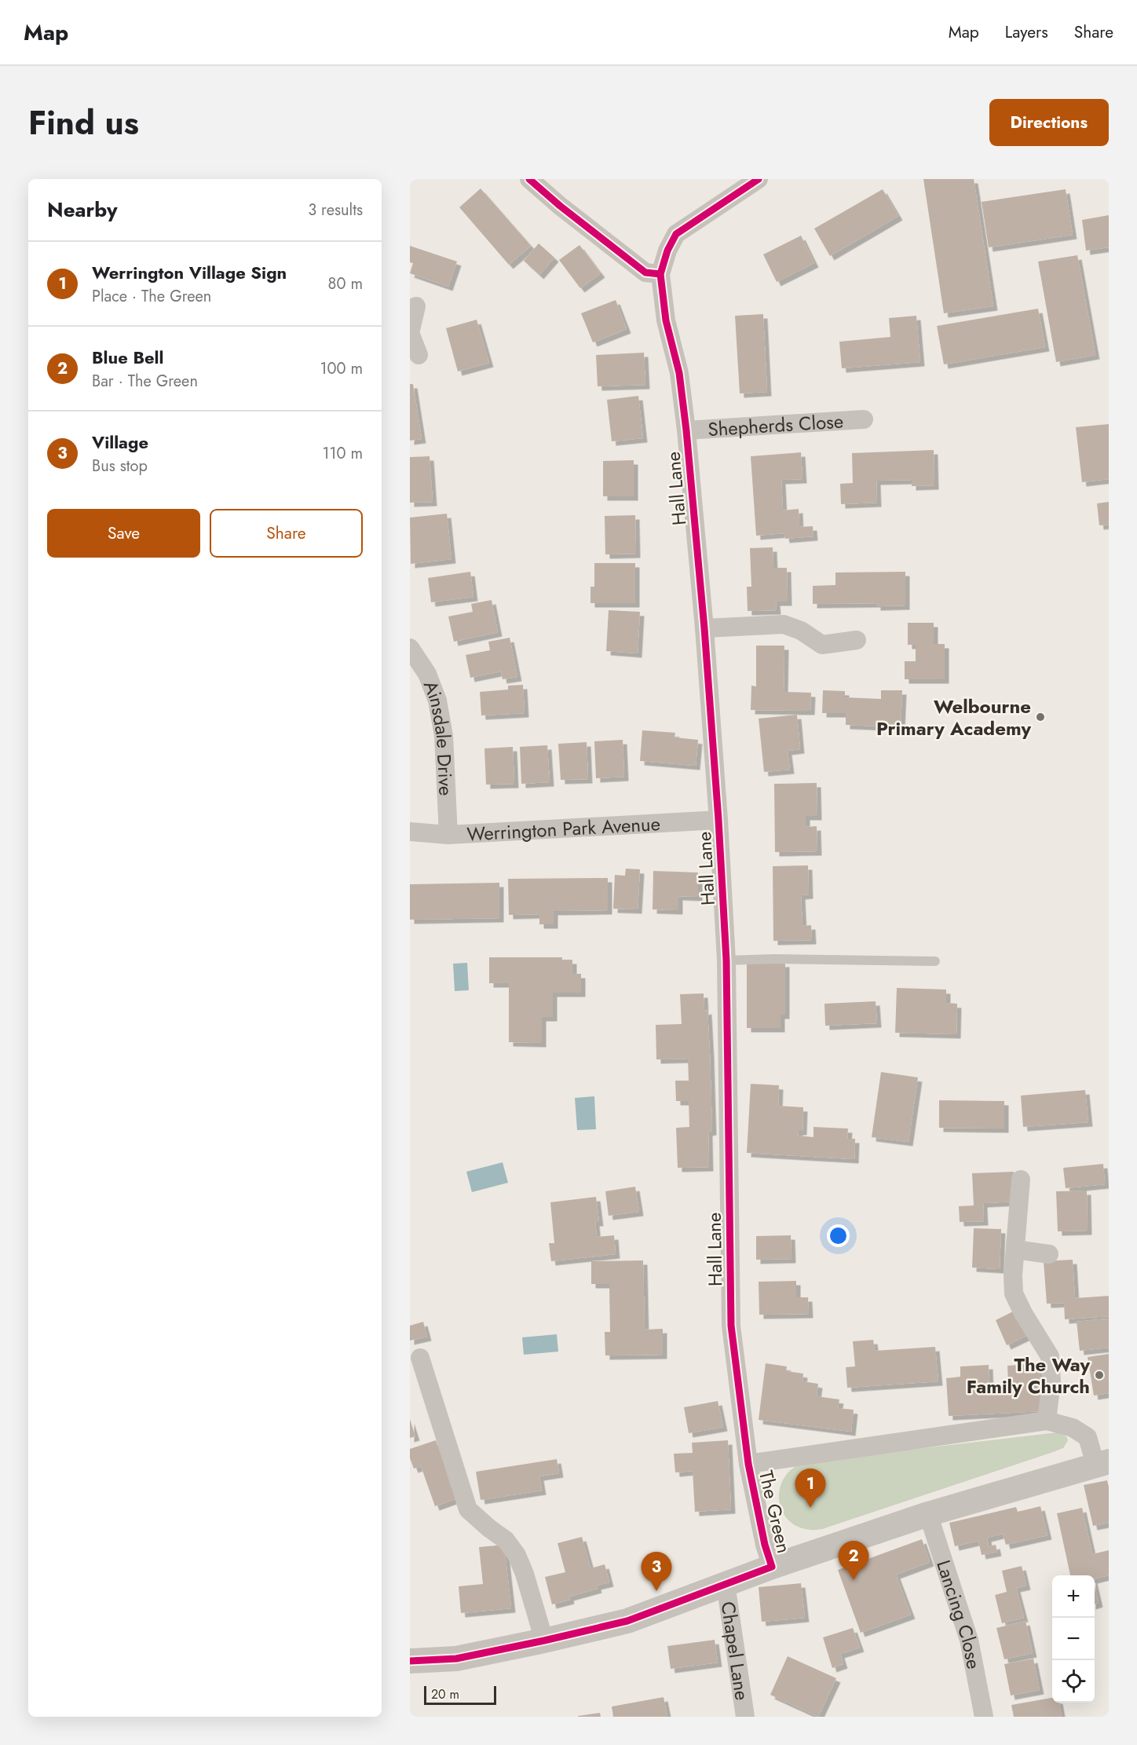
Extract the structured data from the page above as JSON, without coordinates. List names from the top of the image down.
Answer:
{
  "streets": {
    "street": [
      "Shepherds Close",
      "Hall Lane",
      "Ainsdale Drive",
      "Werrington Park Avenue",
      "The Green",
      "Lancing Close",
      "Chapel Lane"
    ]
  },
  "crossings": [
    ["Shepherds Close", "Hall Lane"],
    ["Hall Lane", "Werrington Park Avenue"],
    ["Hall Lane", "The Green"],
    ["Ainsdale Drive", "Werrington Park Avenue"],
    ["The Green", "Lancing Close"]
  ],
  "places": ["Welbourne Primary Academy", "The Way Family Church"],
  "scale_bar": "20 m",
  "page": {
    "header": "Map",
    "nav": ["Map", "Layers", "Share"],
    "title": "Find us",
    "buttons": [
      "Directions",
      ["Save", "Share"]
    ],
    "heading": ["Nearby", "3 results"],
    "list": [
      {
        "mark": "1",
        "name": "Werrington Village Sign",
        "note": "Place · The Green",
        "value": "80 m"
      },
      {
        "mark": "2",
        "name": "Blue Bell",
        "note": "Bar · The Green",
        "value": "100 m"
      },
      {
        "mark": "3",
        "name": "Village",
        "note": "Bus stop",
        "value": "110 m"
      }
    ],
    "pins": ["1", "2", "3"],
    "map_buttons": ["+", "−"],
    "scale": "20 m"
  }
}
